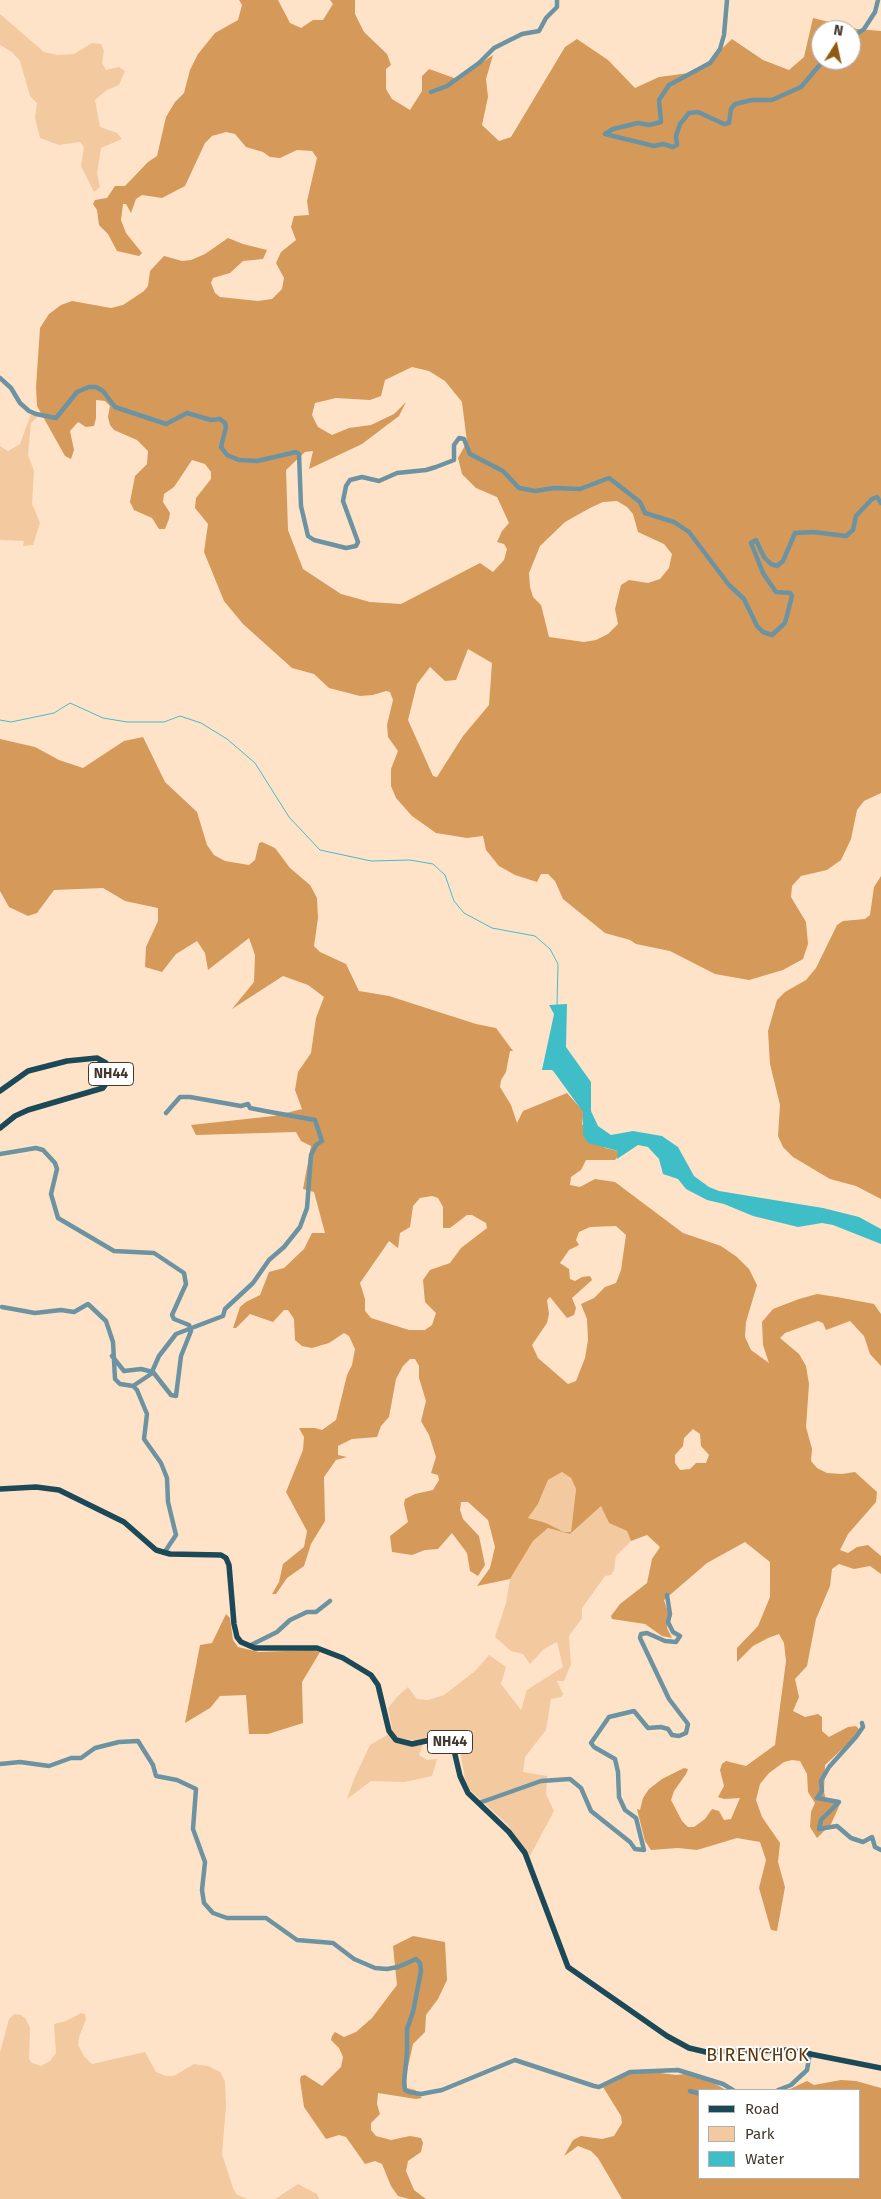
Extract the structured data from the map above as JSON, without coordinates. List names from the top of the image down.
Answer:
{
  "streets": {
    "main road": ["NH44"]
  },
  "districts": ["BIRENCHOK"],
  "legend": ["Road", "Park", "Water"],
  "north": "top"
}
